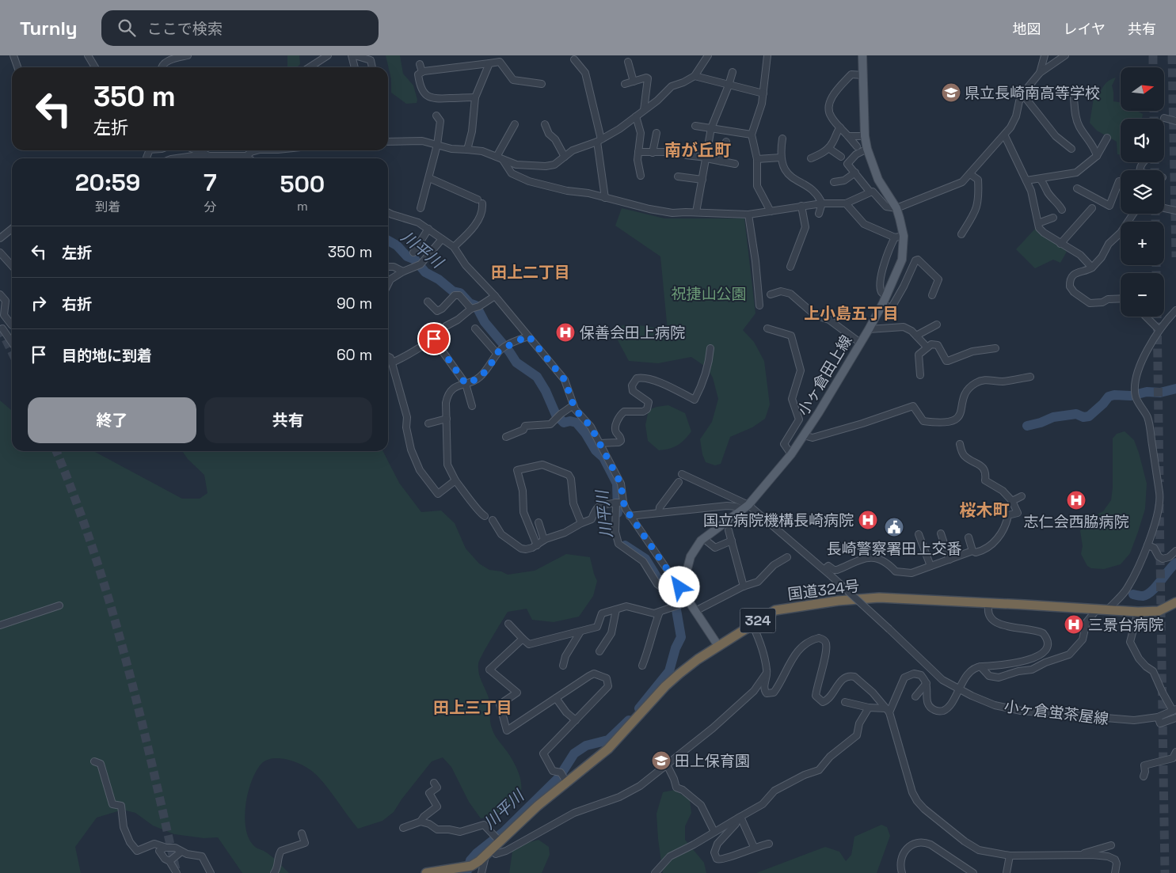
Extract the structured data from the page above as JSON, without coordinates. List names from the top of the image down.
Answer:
{
  "streets": {
    "highway": ["国道324号", "324"],
    "main road": ["小ヶ倉田上線"],
    "street": ["小ヶ倉蛍茶屋線"]
  },
  "crossings": [
    ["小ヶ倉田上線", "国道324号"]
  ],
  "districts": [
    "南が丘町",
    "田上二丁目",
    "上小島五丁目",
    "桜木町",
    "田上三丁目"
  ],
  "water": ["川平川"],
  "parks": ["祝捷山公園"],
  "places": {
    "school or university": ["県立長崎南高等学校", "田上保育園"],
    "hospital": [
      "保善会田上病院",
      "志仁会西脇病院",
      "国立病院機構長崎病院",
      "三景台病院"
    ],
    "public building": ["長崎警察署田上交番"]
  },
  "north": "right",
  "page": {
    "header": "Turnly",
    "search": "ここで検索",
    "nav": ["地図", "レイヤ", "共有"],
    "map_buttons": ["+", "−"],
    "turn": ["350 m", "左折"],
    "eta": [
      "20:59",
      "到着",
      "7",
      "分",
      "500",
      "m"
    ],
    "list": [
      {
        "name": "左折",
        "value": "350 m"
      },
      {
        "name": "右折",
        "value": "90 m"
      },
      {
        "name": "目的地に到着",
        "value": "60 m"
      }
    ],
    "buttons": ["終了", "共有"]
  }
}
